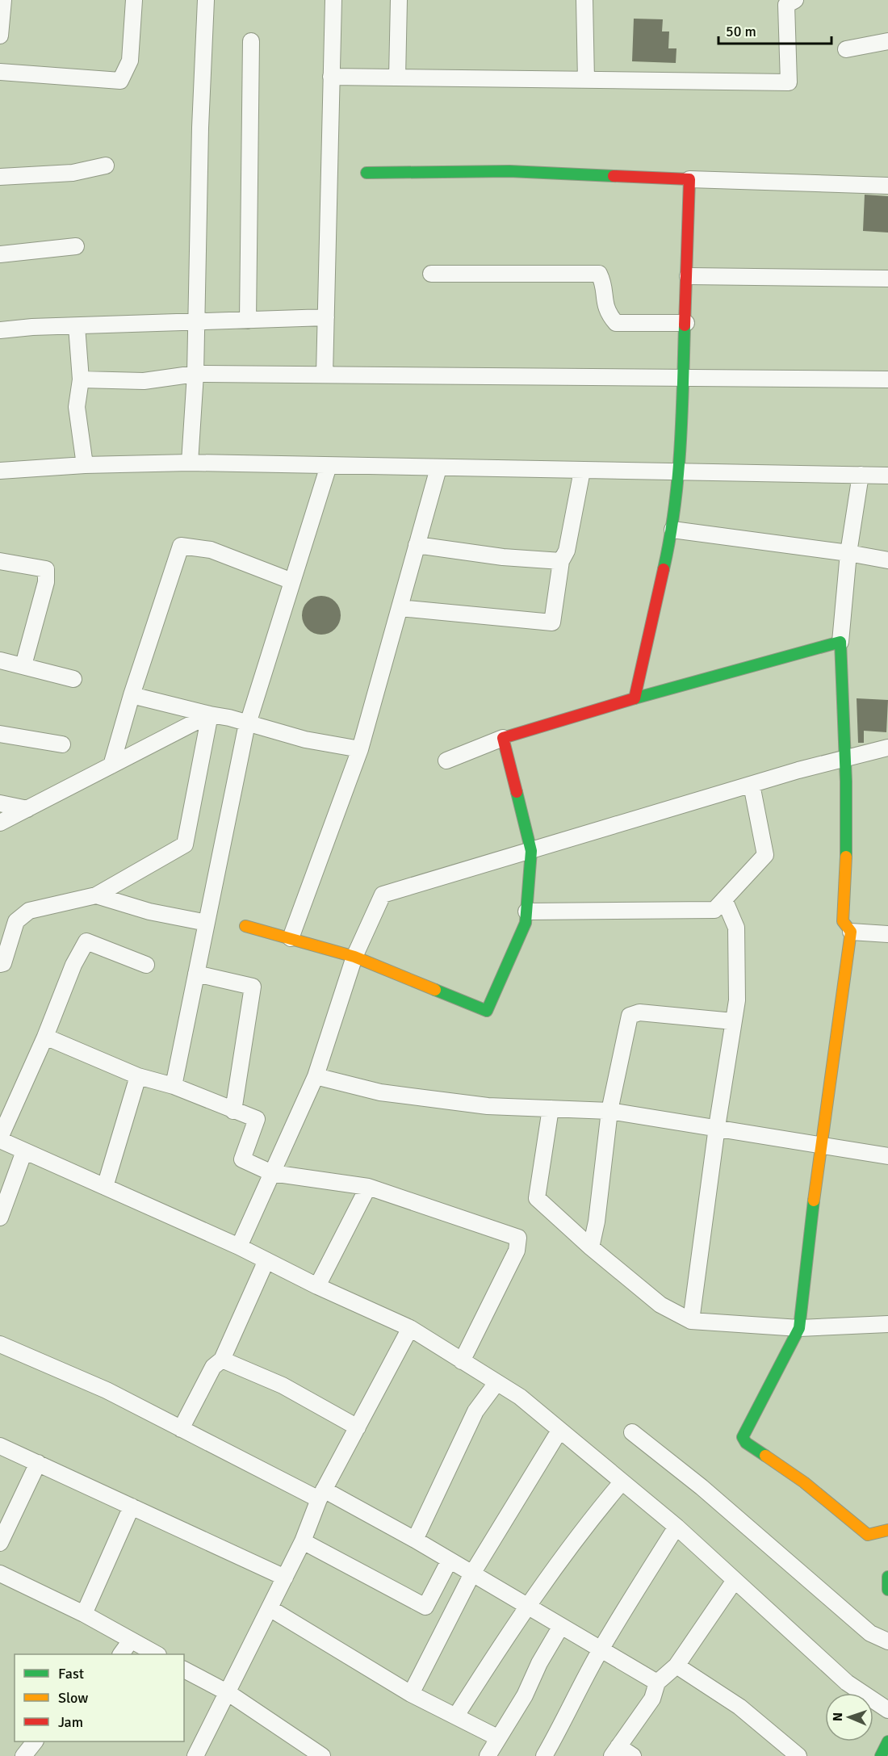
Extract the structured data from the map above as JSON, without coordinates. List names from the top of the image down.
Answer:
{
  "legend": ["Fast", "Slow", "Jam"],
  "scale_bar": "50 m",
  "north": "left"
}
